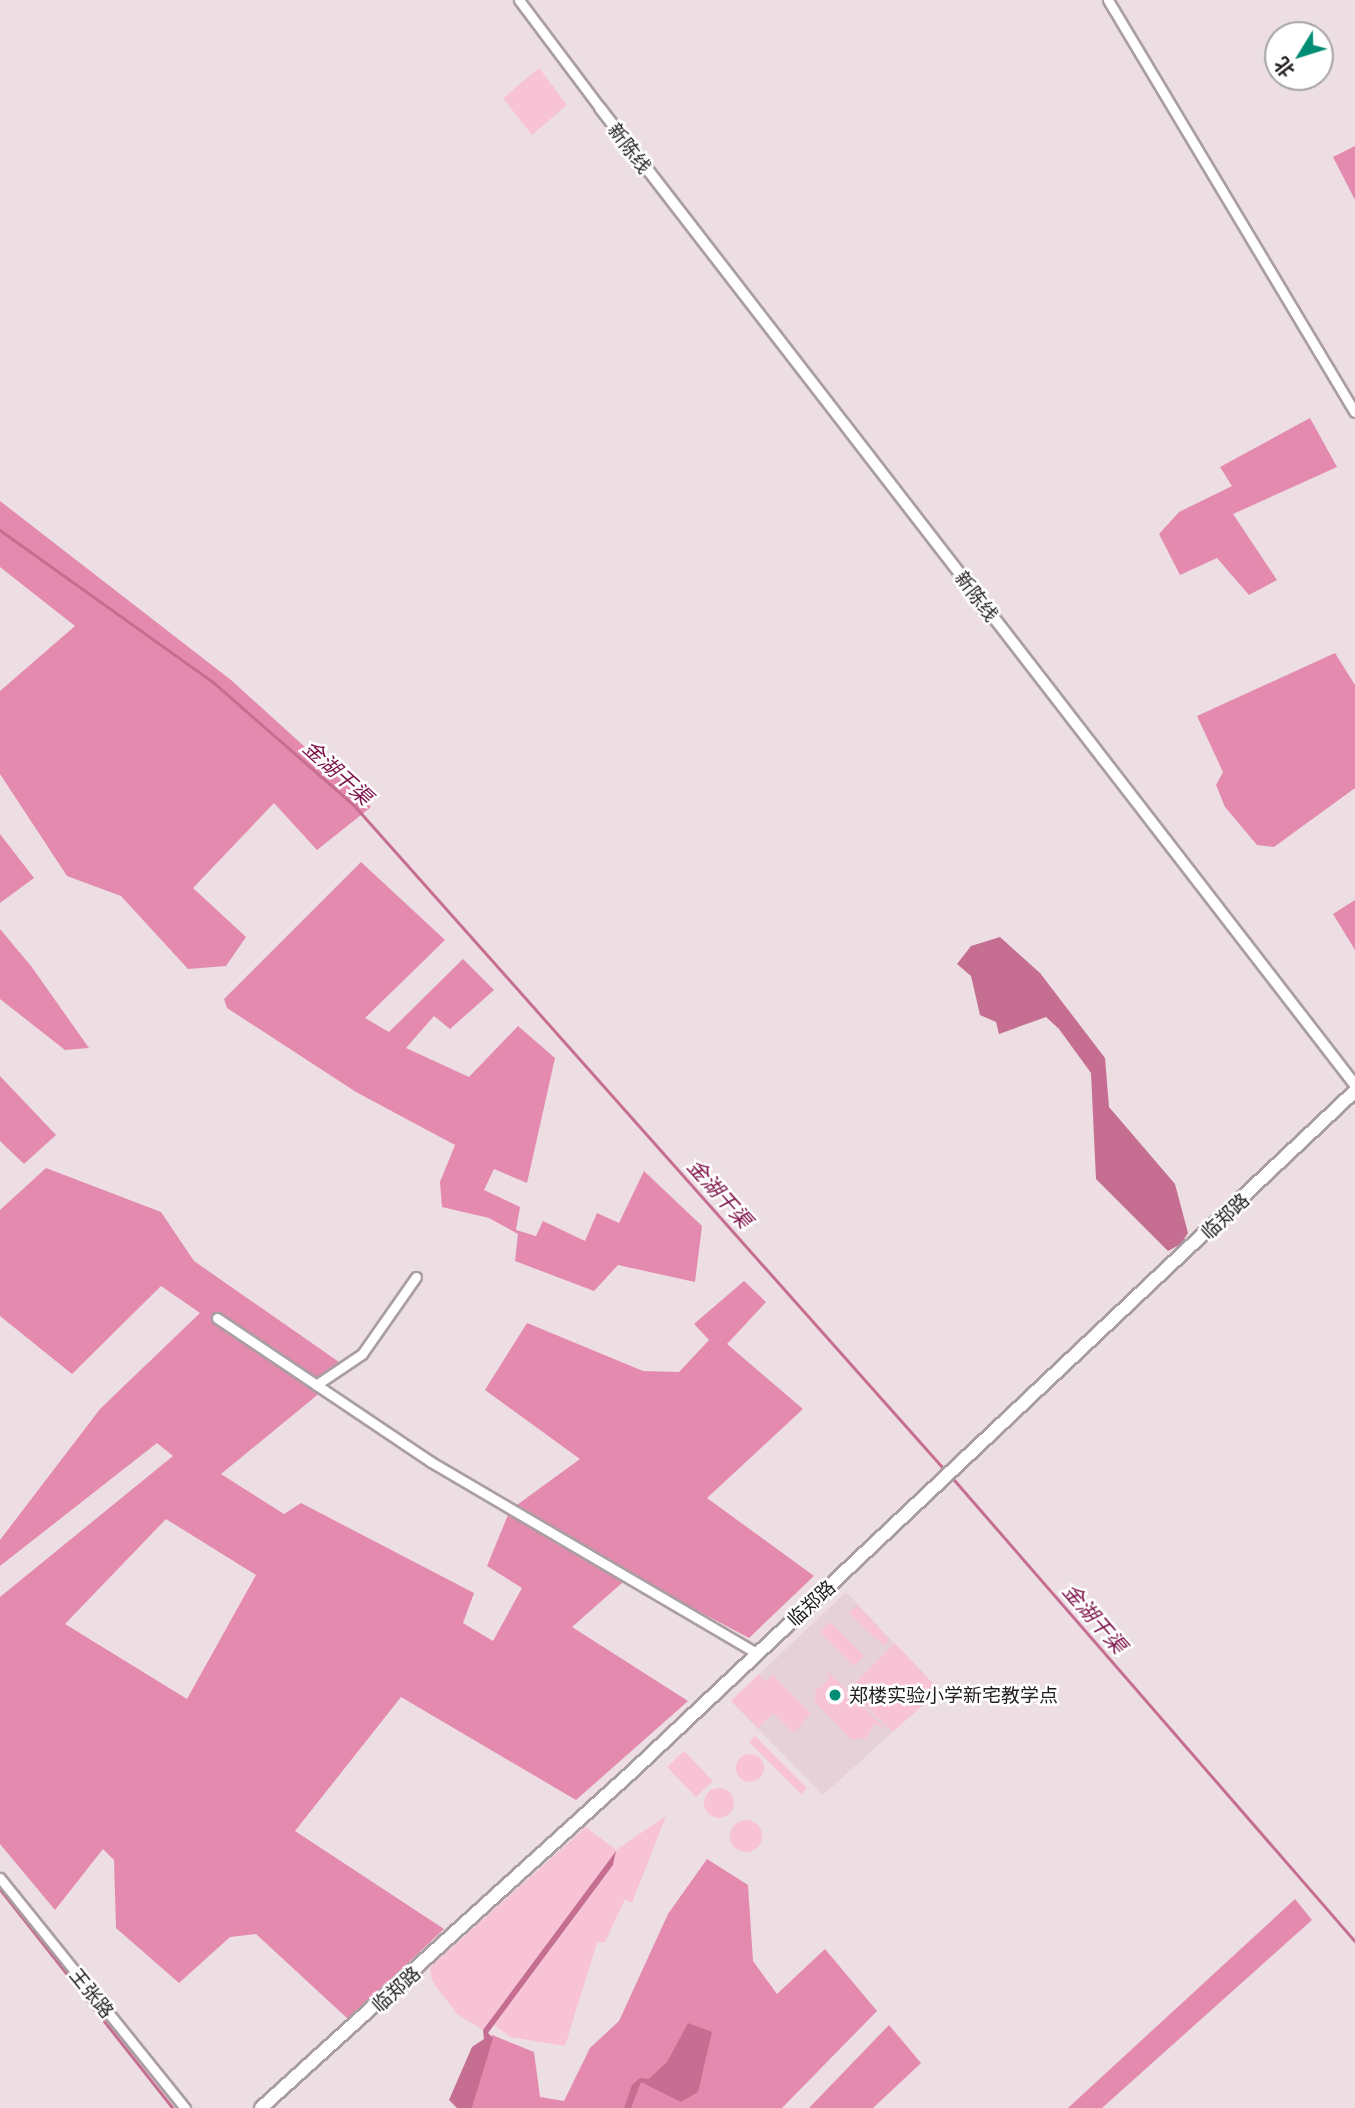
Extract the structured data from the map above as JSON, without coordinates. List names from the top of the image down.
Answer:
{
  "streets": {
    "main road": ["临郑路"],
    "street": ["新陈线", "王张路"]
  },
  "water": ["金湖干渠"],
  "places": ["郑楼实验小学新宅教学点"],
  "north": "bottom left"
}
